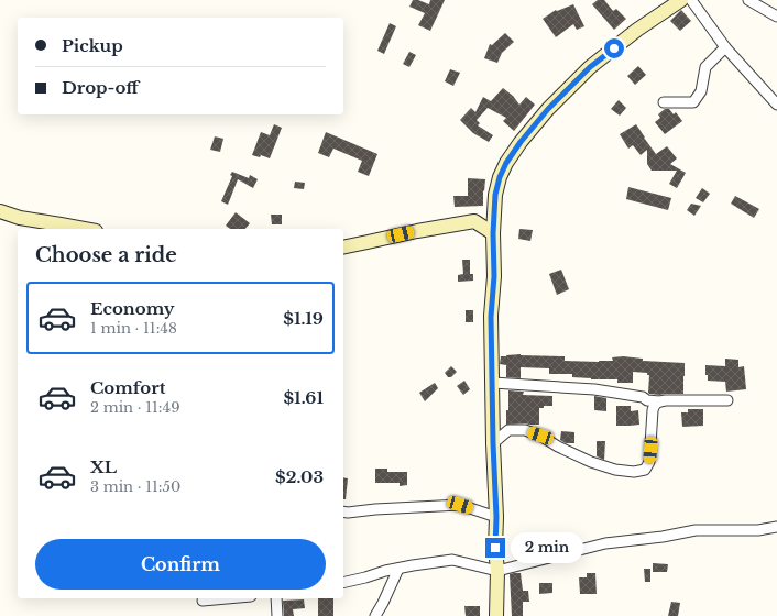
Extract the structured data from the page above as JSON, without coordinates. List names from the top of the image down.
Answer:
{
  "page": {
    "banner": ["Pickup", "Drop-off"],
    "heading": "Choose a ride",
    "list": [
      {
        "name": "Economy",
        "note": "1 min · 11:48",
        "value": "$1.19"
      },
      {
        "name": "Comfort",
        "note": "2 min · 11:49",
        "value": "$1.61"
      },
      {
        "name": "XL",
        "note": "3 min · 11:50",
        "value": "$2.03"
      }
    ],
    "buttons": "Confirm",
    "bubble": "2 min"
  }
}
